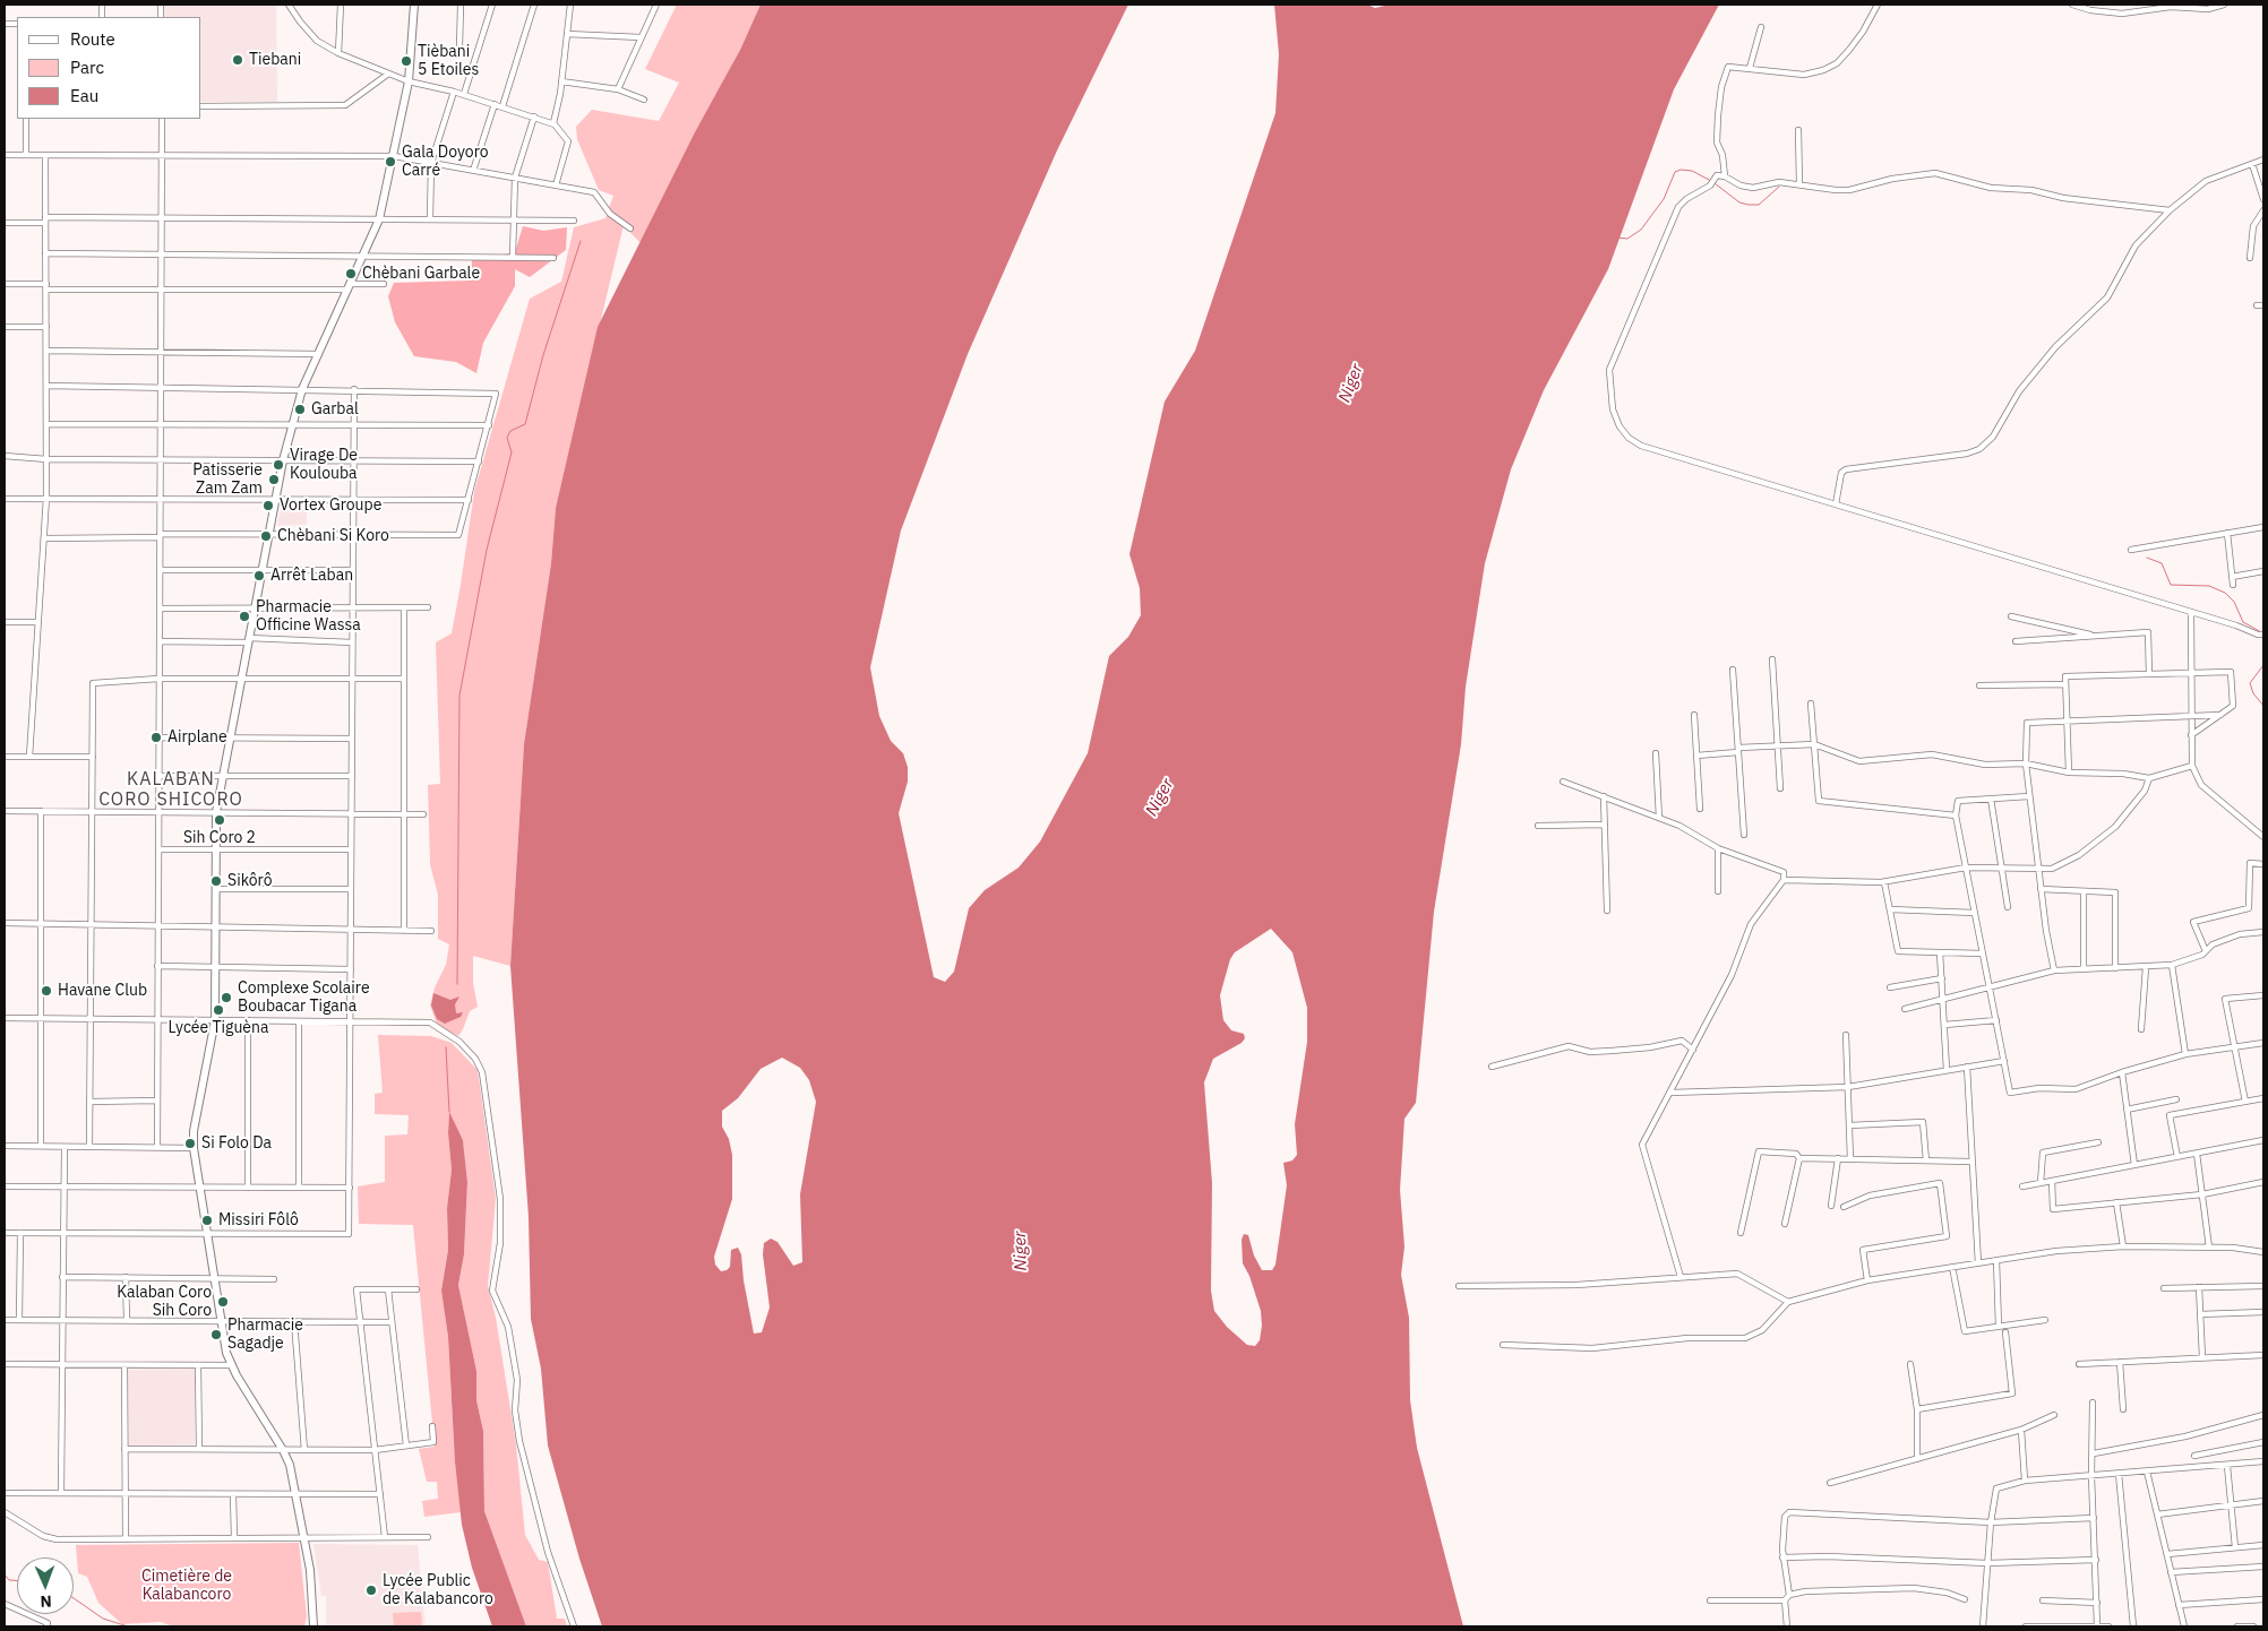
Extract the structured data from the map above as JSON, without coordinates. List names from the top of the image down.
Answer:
{
  "districts": ["KALABAN CORO SHICORO"],
  "water": ["Niger"],
  "parks": ["Cimetière de Kalabancoro"],
  "places": [
    "Tiebani",
    "Tièbani 5 Etoiles",
    "Gala Doyoro Carré",
    "Chèbani Garbale",
    "Garbal",
    "Virage De Koulouba",
    "Patisserie Zam Zam",
    "Vortex Groupe",
    "Chèbani Si Koro",
    "Arrêt Laban",
    "Pharmacie Officine Wassa",
    "Airplane",
    "Sih Coro 2",
    "Sikôrô",
    "Havane Club",
    "Complexe Scolaire Boubacar Tigana",
    "Lycée Tiguèna",
    "Si Folo Da",
    "Missiri Fôlô",
    "Kalaban Coro Sih Coro",
    "Pharmacie Sagadje",
    "Lycée Public de Kalabancoro"
  ],
  "legend": ["Route", "Parc", "Eau"],
  "north": "bottom"
}
